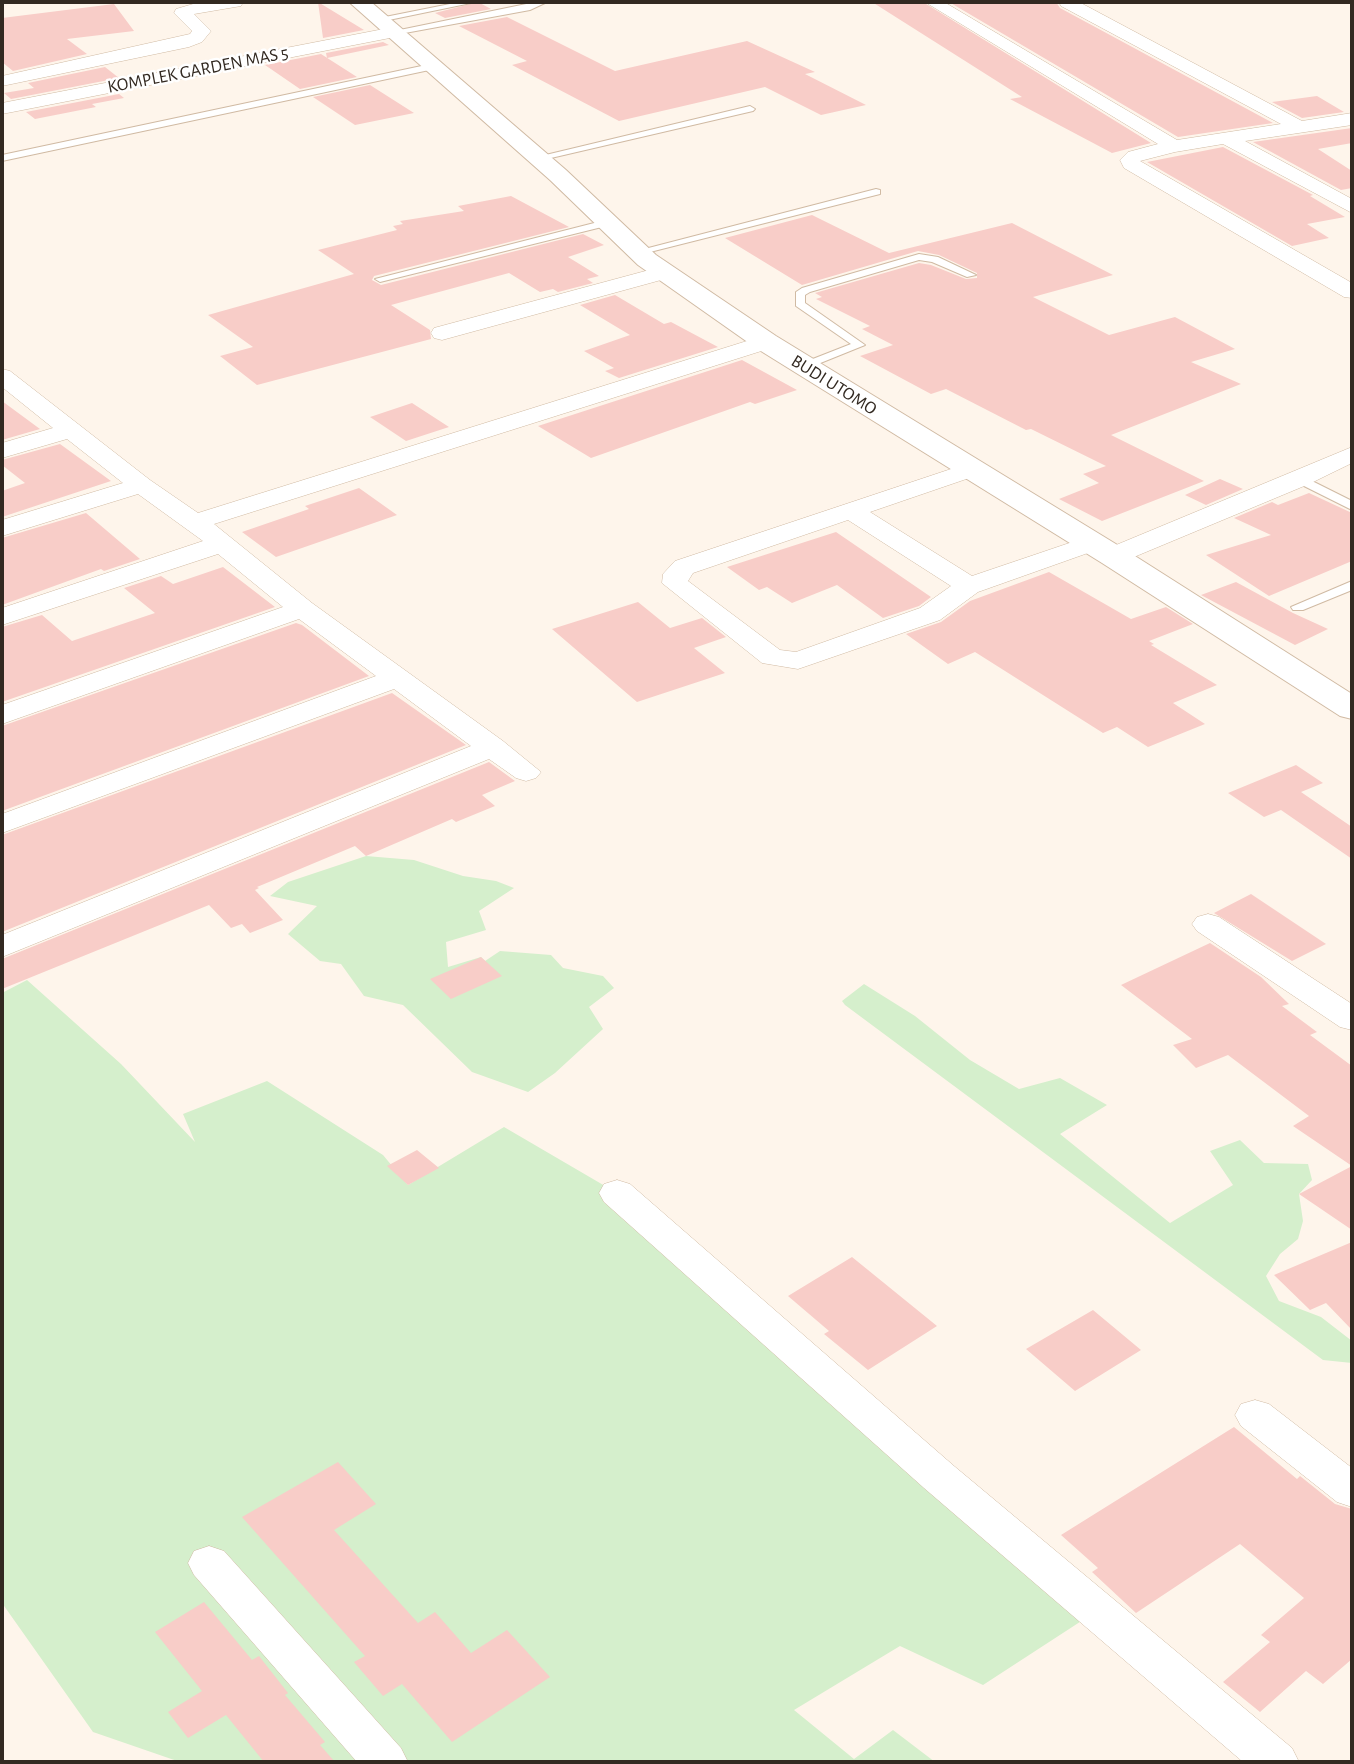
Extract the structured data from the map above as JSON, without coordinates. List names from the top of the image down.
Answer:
{
  "streets": {
    "street": ["KOMPLEK GARDEN MAS 5", "BUDI UTOMO"]
  },
  "crossings": [
    ["KOMPLEK GARDEN MAS 5", "BUDI UTOMO"]
  ]
}
